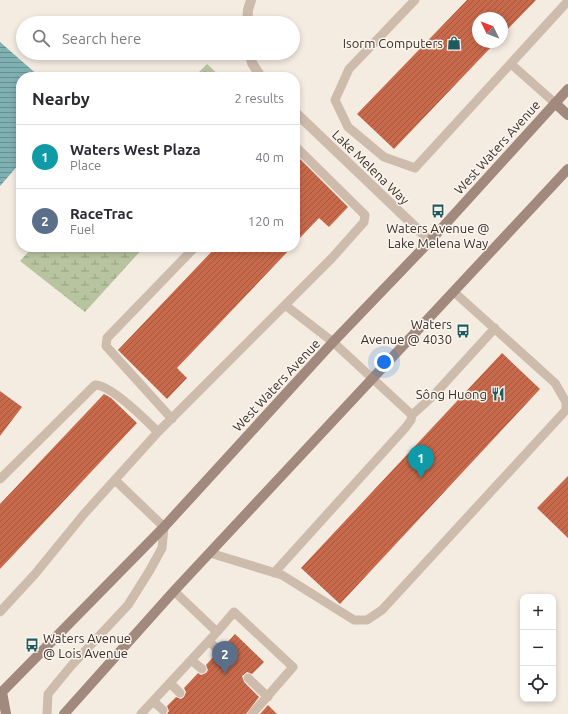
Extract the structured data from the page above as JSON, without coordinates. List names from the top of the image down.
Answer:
{
  "streets": {
    "main road": ["West Waters Avenue"],
    "street": ["Lake Melena Way"]
  },
  "crossings": [
    ["West Waters Avenue", "Lake Melena Way"]
  ],
  "places": {
    "shop": ["Isorm Computers"],
    "bus stop": ["Waters Avenue @ Lake Melena Way", "Waters Avenue @ 4030", "Waters Avenue @ Lois Avenue"],
    "restaurant": ["Sông Huong"]
  },
  "north": "top left",
  "page": {
    "search": "Search here",
    "heading": ["Nearby", "2 results"],
    "list": [
      {
        "mark": "1",
        "name": "Waters West Plaza",
        "note": "Place",
        "value": "40 m"
      },
      {
        "mark": "2",
        "name": "RaceTrac",
        "note": "Fuel",
        "value": "120 m"
      }
    ],
    "pins": ["1", "2"],
    "map_buttons": ["+", "−"]
  }
}
